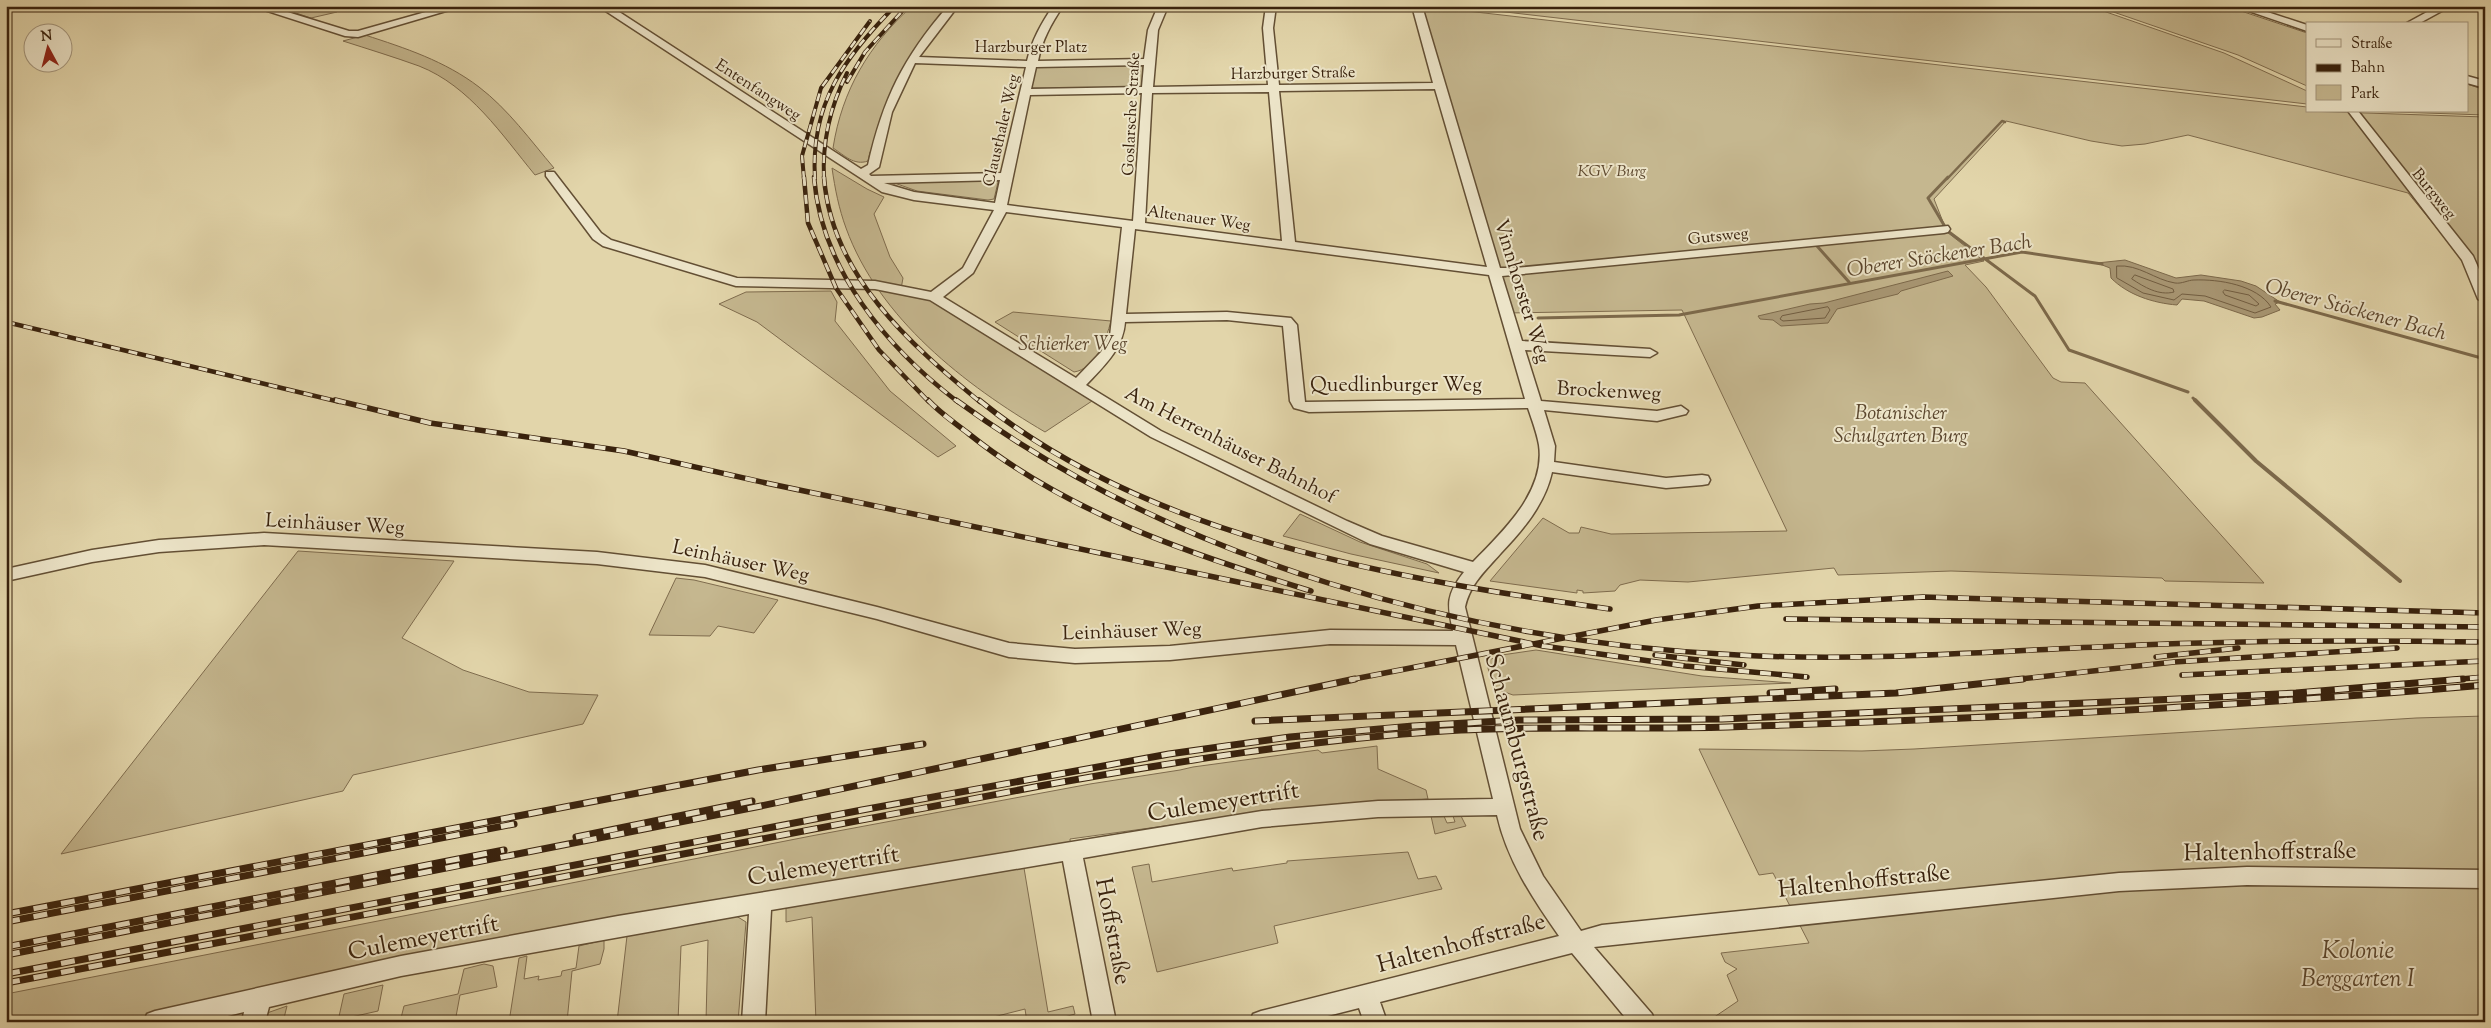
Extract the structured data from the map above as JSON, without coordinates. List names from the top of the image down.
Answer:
{
  "streets": {
    "street": [
      "Harzburger Platz",
      "Harzburger Straße",
      "Entenfangweg",
      "Goslarsche Straße",
      "Clausthaler Weg",
      "Burgweg",
      "Altenauer Weg",
      "Gutsweg",
      "Vinnhorster Weg",
      "Quedlinburger Weg",
      "Brockenweg",
      "Am Herrenhäuser Bahnhof",
      "Leinhäuser Weg",
      "Schaumburgstraße",
      "Culemeyertrift",
      "Haltenhoffstraße",
      "Hoffstraße"
    ]
  },
  "crossings": [
    ["Harzburger Platz", "Goslarsche Straße"],
    ["Harzburger Platz", "Clausthaler Weg"],
    ["Harzburger Straße", "Goslarsche Straße"],
    ["Harzburger Straße", "Vinnhorster Weg"],
    ["Entenfangweg", "Altenauer Weg"],
    ["Goslarsche Straße", "Altenauer Weg"],
    ["Clausthaler Weg", "Altenauer Weg"],
    ["Clausthaler Weg", "Am Herrenhäuser Bahnhof"],
    ["Altenauer Weg", "Gutsweg"],
    ["Altenauer Weg", "Vinnhorster Weg"],
    ["Gutsweg", "Vinnhorster Weg"],
    ["Vinnhorster Weg", "Quedlinburger Weg"],
    ["Vinnhorster Weg", "Brockenweg"],
    ["Vinnhorster Weg", "Am Herrenhäuser Bahnhof"],
    ["Vinnhorster Weg", "Schaumburgstraße"],
    ["Quedlinburger Weg", "Brockenweg"],
    ["Am Herrenhäuser Bahnhof", "Schaumburgstraße"],
    ["Leinhäuser Weg", "Schaumburgstraße"],
    ["Schaumburgstraße", "Culemeyertrift"],
    ["Schaumburgstraße", "Haltenhoffstraße"],
    ["Culemeyertrift", "Hoffstraße"]
  ],
  "water": ["Oberer Stöckener Bach"],
  "parks": [
    "KGV Burg",
    "Schierker Weg",
    "Botanischer Schulgarten Burg",
    "Kolonie Berggarten I"
  ],
  "legend": ["Straße", "Bahn", "Park"],
  "north": "top"
}
